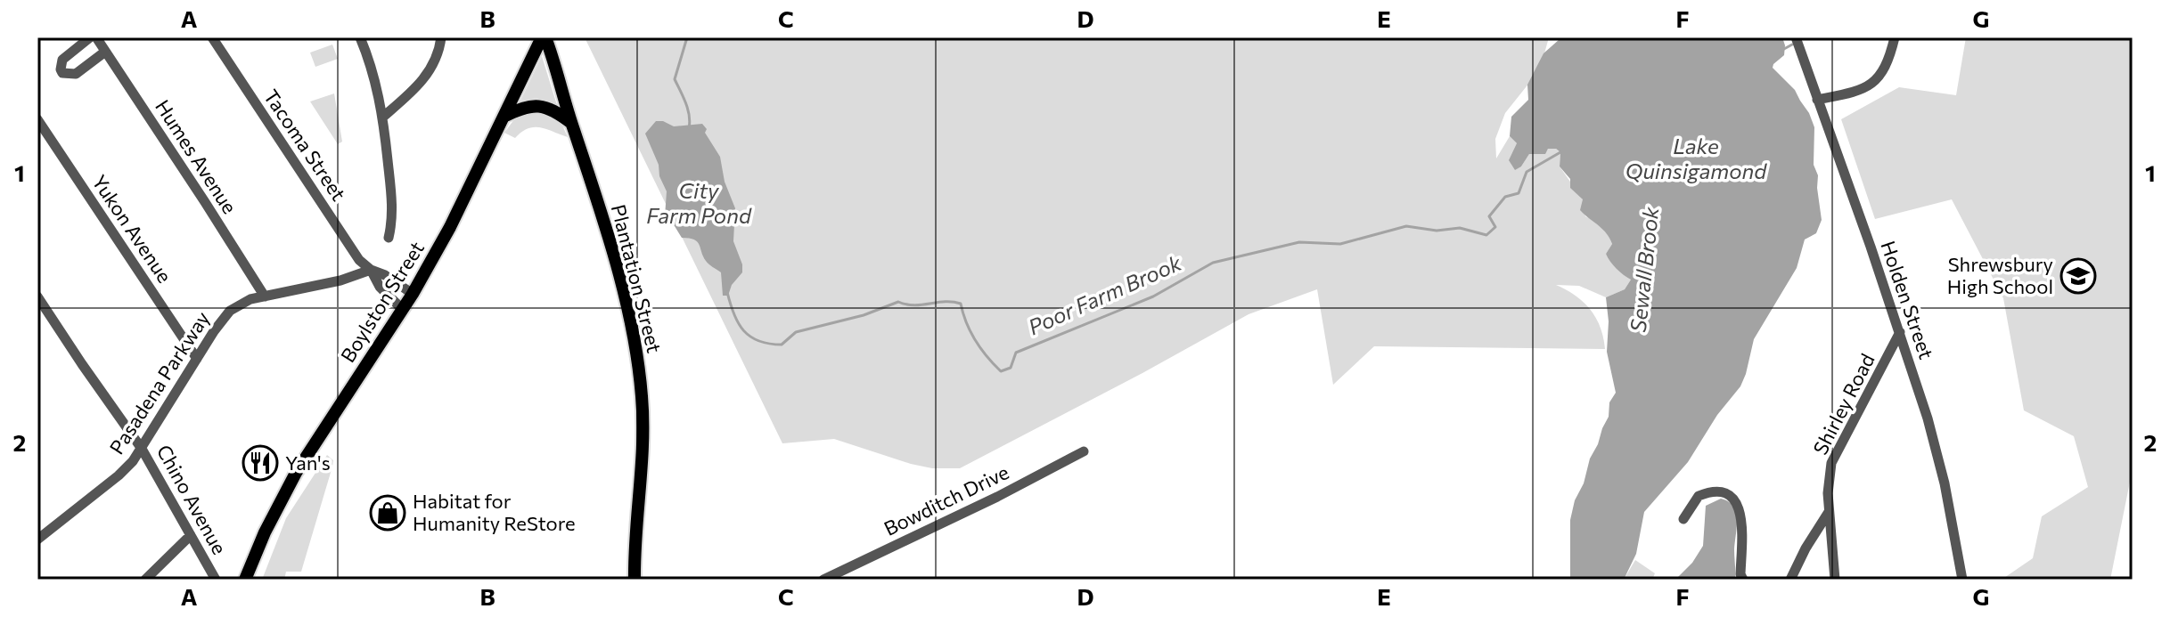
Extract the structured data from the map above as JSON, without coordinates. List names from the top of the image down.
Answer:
{
  "streets": {
    "main road": ["Plantation Street", "Boylston Street"],
    "street": [
      "Tacoma Street",
      "Humes Avenue",
      "Yukon Avenue",
      "Holden Street",
      "Pasadena Parkway",
      "Shirley Road",
      "Chino Avenue",
      "Bowditch Drive"
    ]
  },
  "crossings": [
    ["Tacoma Street", "Boylston Street"],
    ["Tacoma Street", "Pasadena Parkway"],
    ["Humes Avenue", "Pasadena Parkway"],
    ["Yukon Avenue", "Pasadena Parkway"],
    ["Plantation Street", "Boylston Street"],
    ["Holden Street", "Shirley Road"],
    ["Pasadena Parkway", "Chino Avenue"]
  ],
  "water": [
    "Lake Quinsigamond",
    "City Farm Pond",
    "Sewall Brook",
    "Poor Farm Brook"
  ],
  "places": {
    "school or university": ["Shrewsbury High School"],
    "restaurant": ["Yan's"],
    "shop": ["Habitat for Humanity ReStore"]
  },
  "grid": {
    "columns": [
      "A",
      "B",
      "C",
      "D",
      "E",
      "F",
      "G"
    ],
    "rows": ["1", "2"]
  }
}
